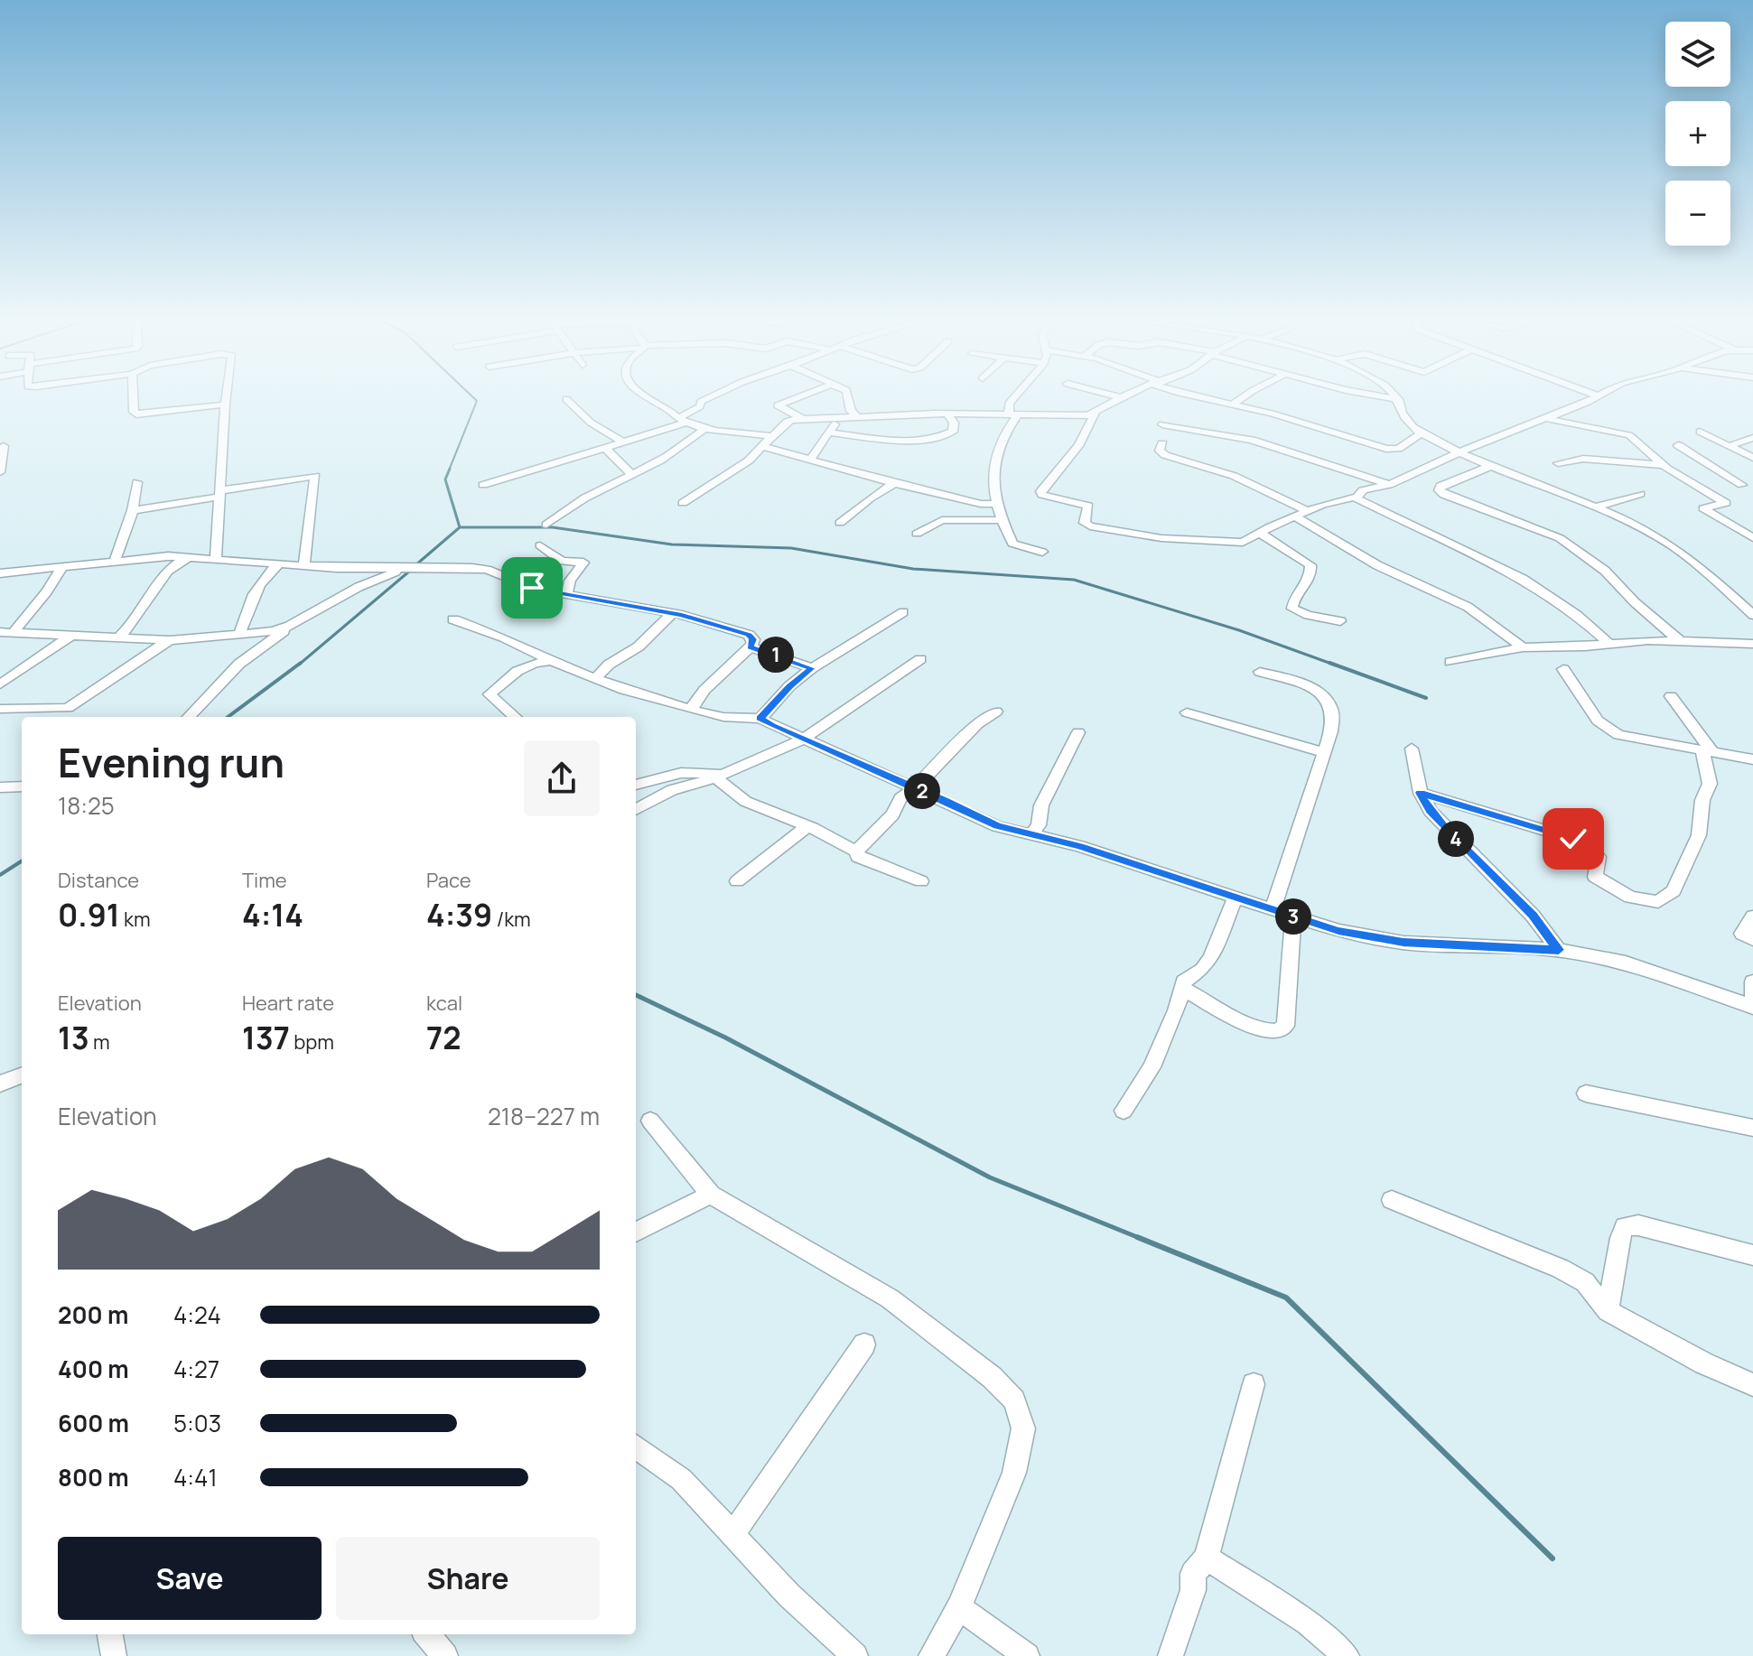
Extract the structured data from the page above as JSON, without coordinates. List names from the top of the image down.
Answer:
{
  "page": {
    "map_buttons": ["+", "−"],
    "pins": [
      "1",
      "2",
      "4",
      "3"
    ],
    "heading": ["Evening run", "18:25"],
    "stats": [
      ["Distance", "0.91 km"],
      ["Time", "4:14"],
      ["Pace", "4:39 /km"],
      ["Elevation", "13 m"],
      ["Heart rate", "137 bpm"],
      ["kcal", "72"]
    ],
    "chart": ["Elevation", "218–227 m"],
    "list": [
      {
        "name": "200 m",
        "note": "4:24"
      },
      {
        "name": "400 m",
        "note": "4:27"
      },
      {
        "name": "600 m",
        "note": "5:03"
      },
      {
        "name": "800 m",
        "note": "4:41"
      }
    ],
    "buttons": ["Save", "Share"]
  }
}
